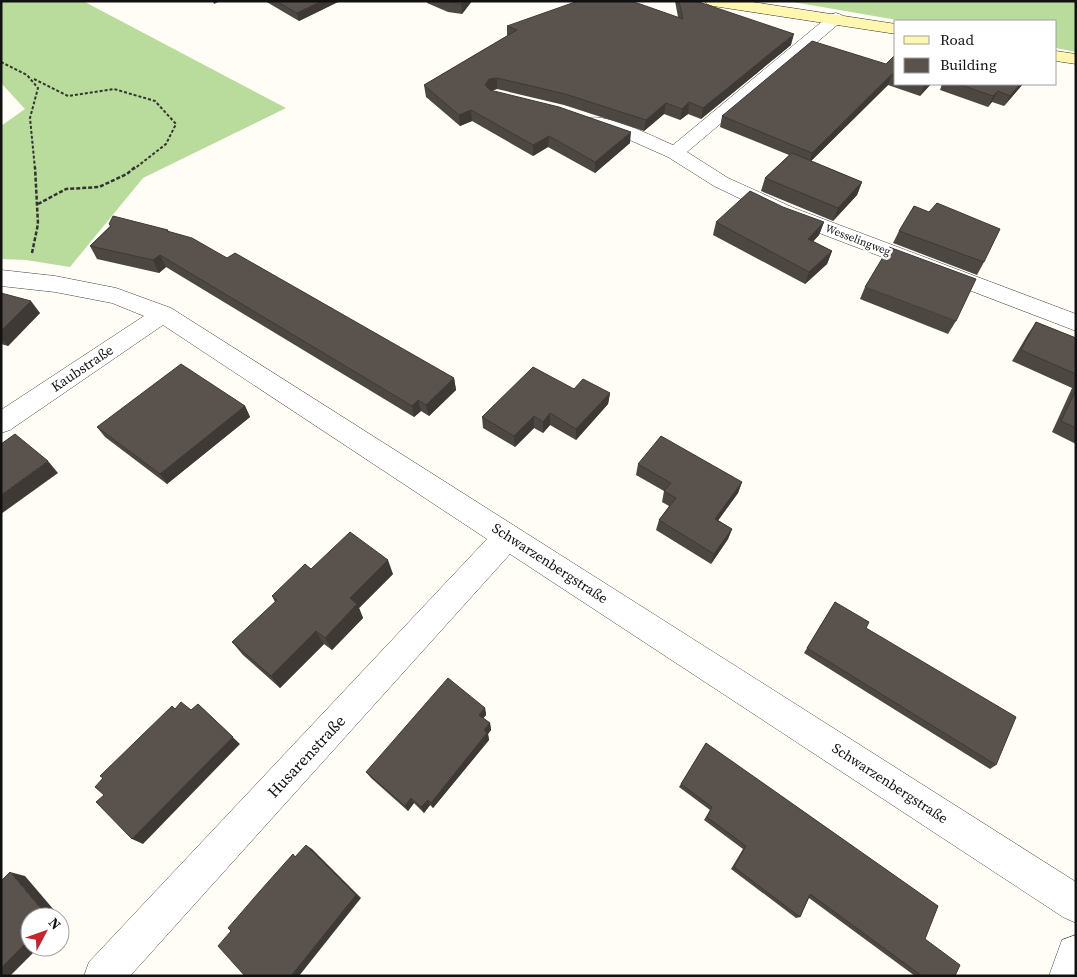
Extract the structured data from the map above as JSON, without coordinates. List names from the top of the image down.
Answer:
{
  "streets": {
    "street": [
      "Wesselingweg",
      "Kaubstraße",
      "Schwarzenbergstraße",
      "Husarenstraße"
    ]
  },
  "crossings": [
    ["Kaubstraße", "Schwarzenbergstraße"],
    ["Schwarzenbergstraße", "Husarenstraße"]
  ],
  "legend": ["Road", "Building"],
  "north": "top right"
}
